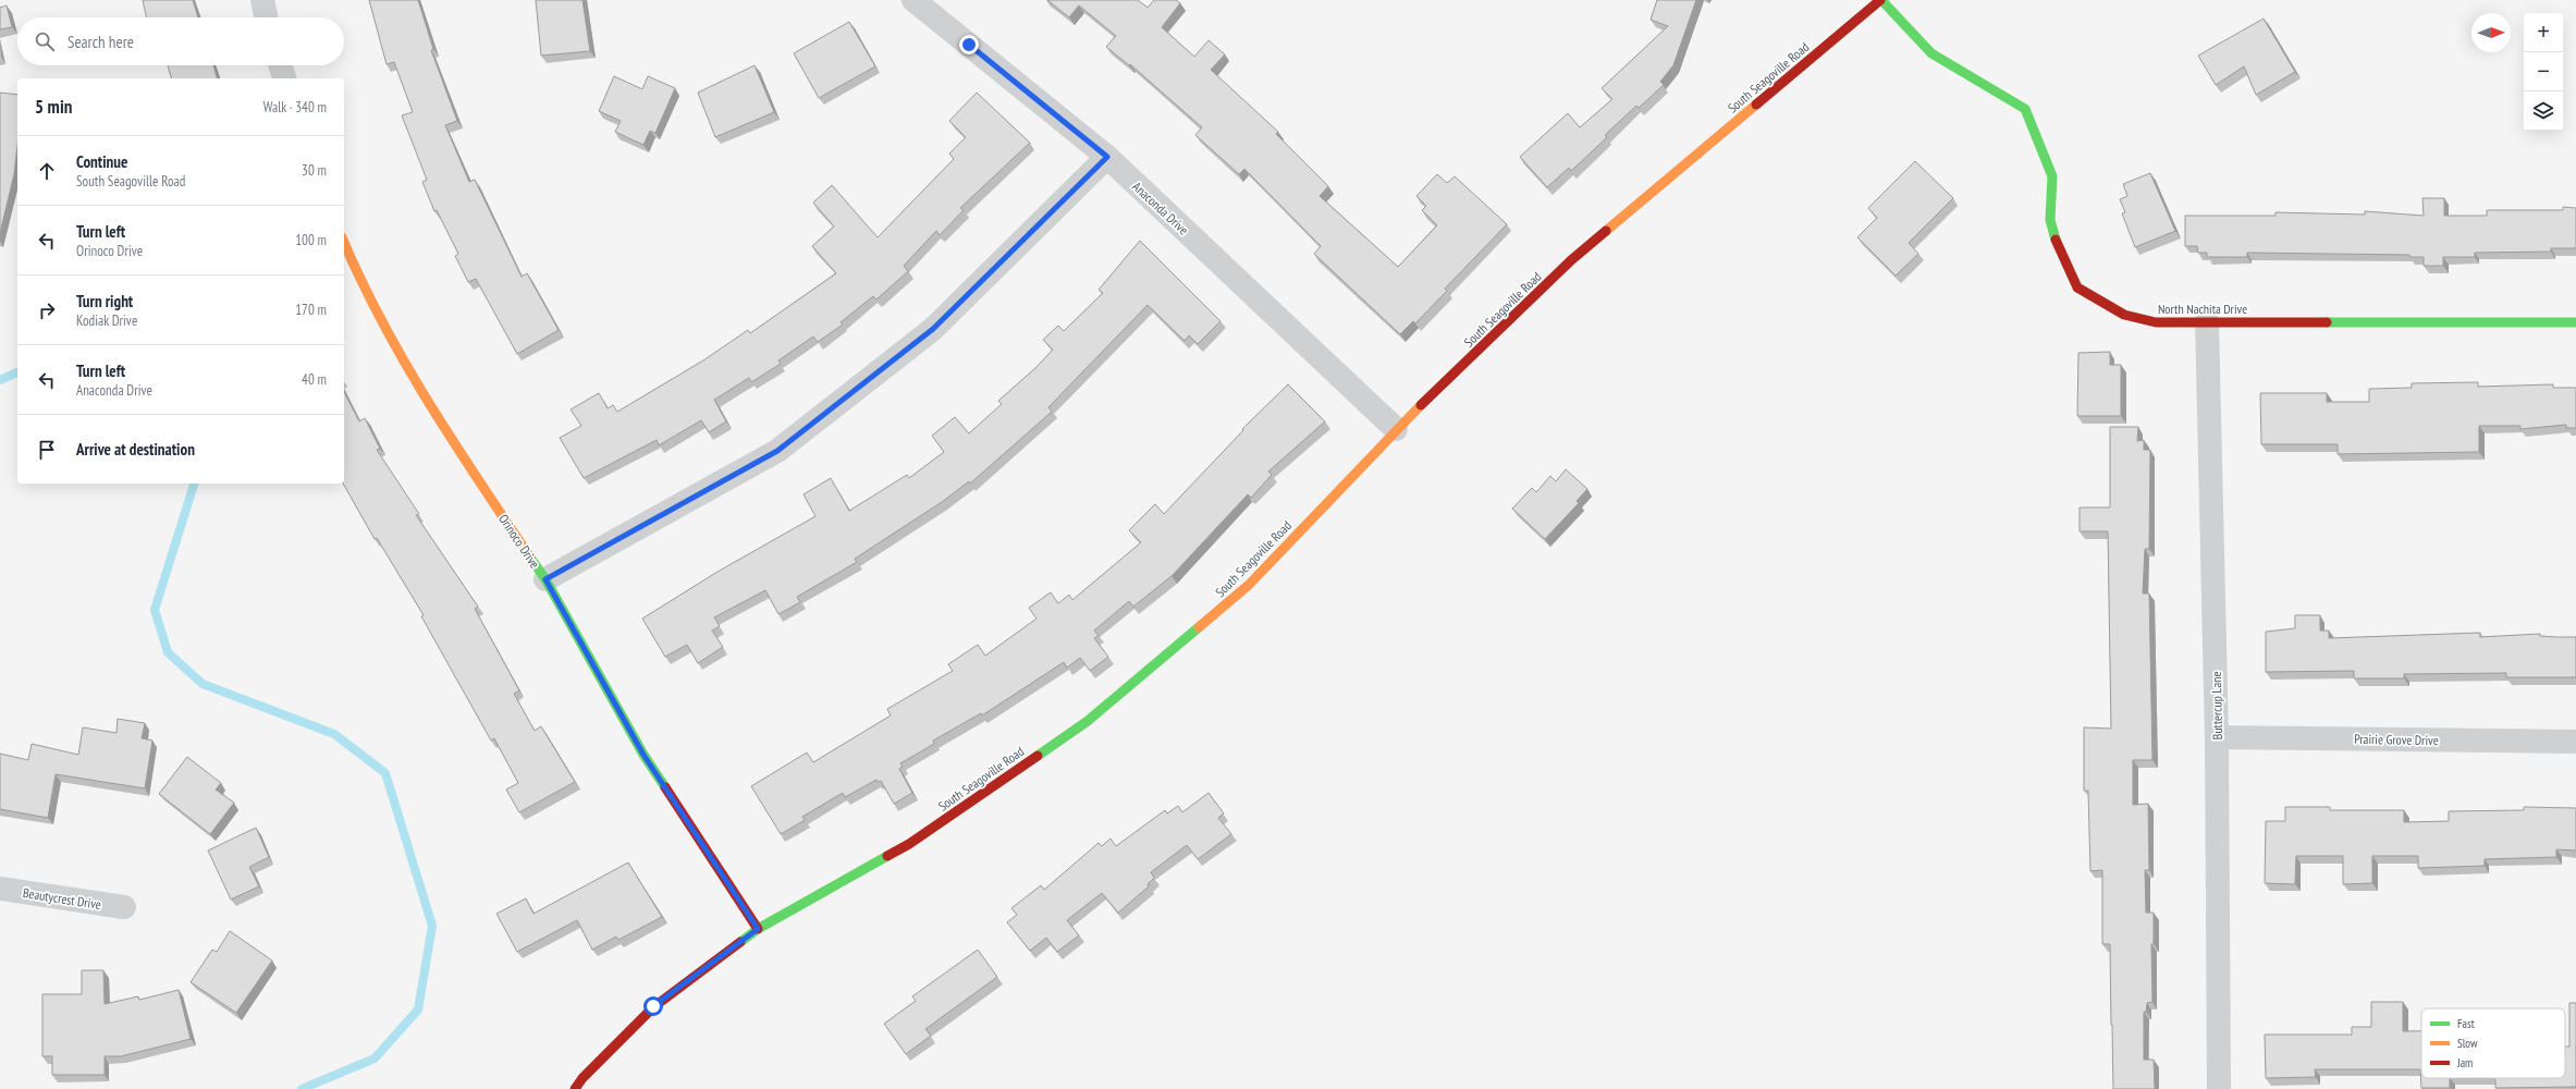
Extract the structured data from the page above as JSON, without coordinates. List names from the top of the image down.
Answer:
{
  "streets": {
    "street": [
      "South Seagoville Road",
      "Anaconda Drive",
      "North Nachita Drive",
      "Orinoco Drive",
      "Buttercup Lane",
      "Prairie Grove Drive",
      "Beautycrest Drive"
    ]
  },
  "crossings": [
    ["South Seagoville Road", "Anaconda Drive"],
    ["South Seagoville Road", "North Nachita Drive"],
    ["South Seagoville Road", "Orinoco Drive"],
    ["North Nachita Drive", "Buttercup Lane"],
    ["Buttercup Lane", "Prairie Grove Drive"]
  ],
  "legend": ["Fast", "Slow", "Jam"],
  "north": "right",
  "page": {
    "map_buttons": ["+", "−"],
    "search": "Search here",
    "heading": ["5 min", "Walk · 340 m"],
    "list": [
      ["Continue", "South Seagoville Road", "30 m"],
      ["Turn left", "Orinoco Drive", "100 m"],
      ["Turn right", "Kodiak Drive", "170 m"],
      ["Turn left", "Anaconda Drive", "40 m"],
      "Arrive at destination"
    ]
  }
}
